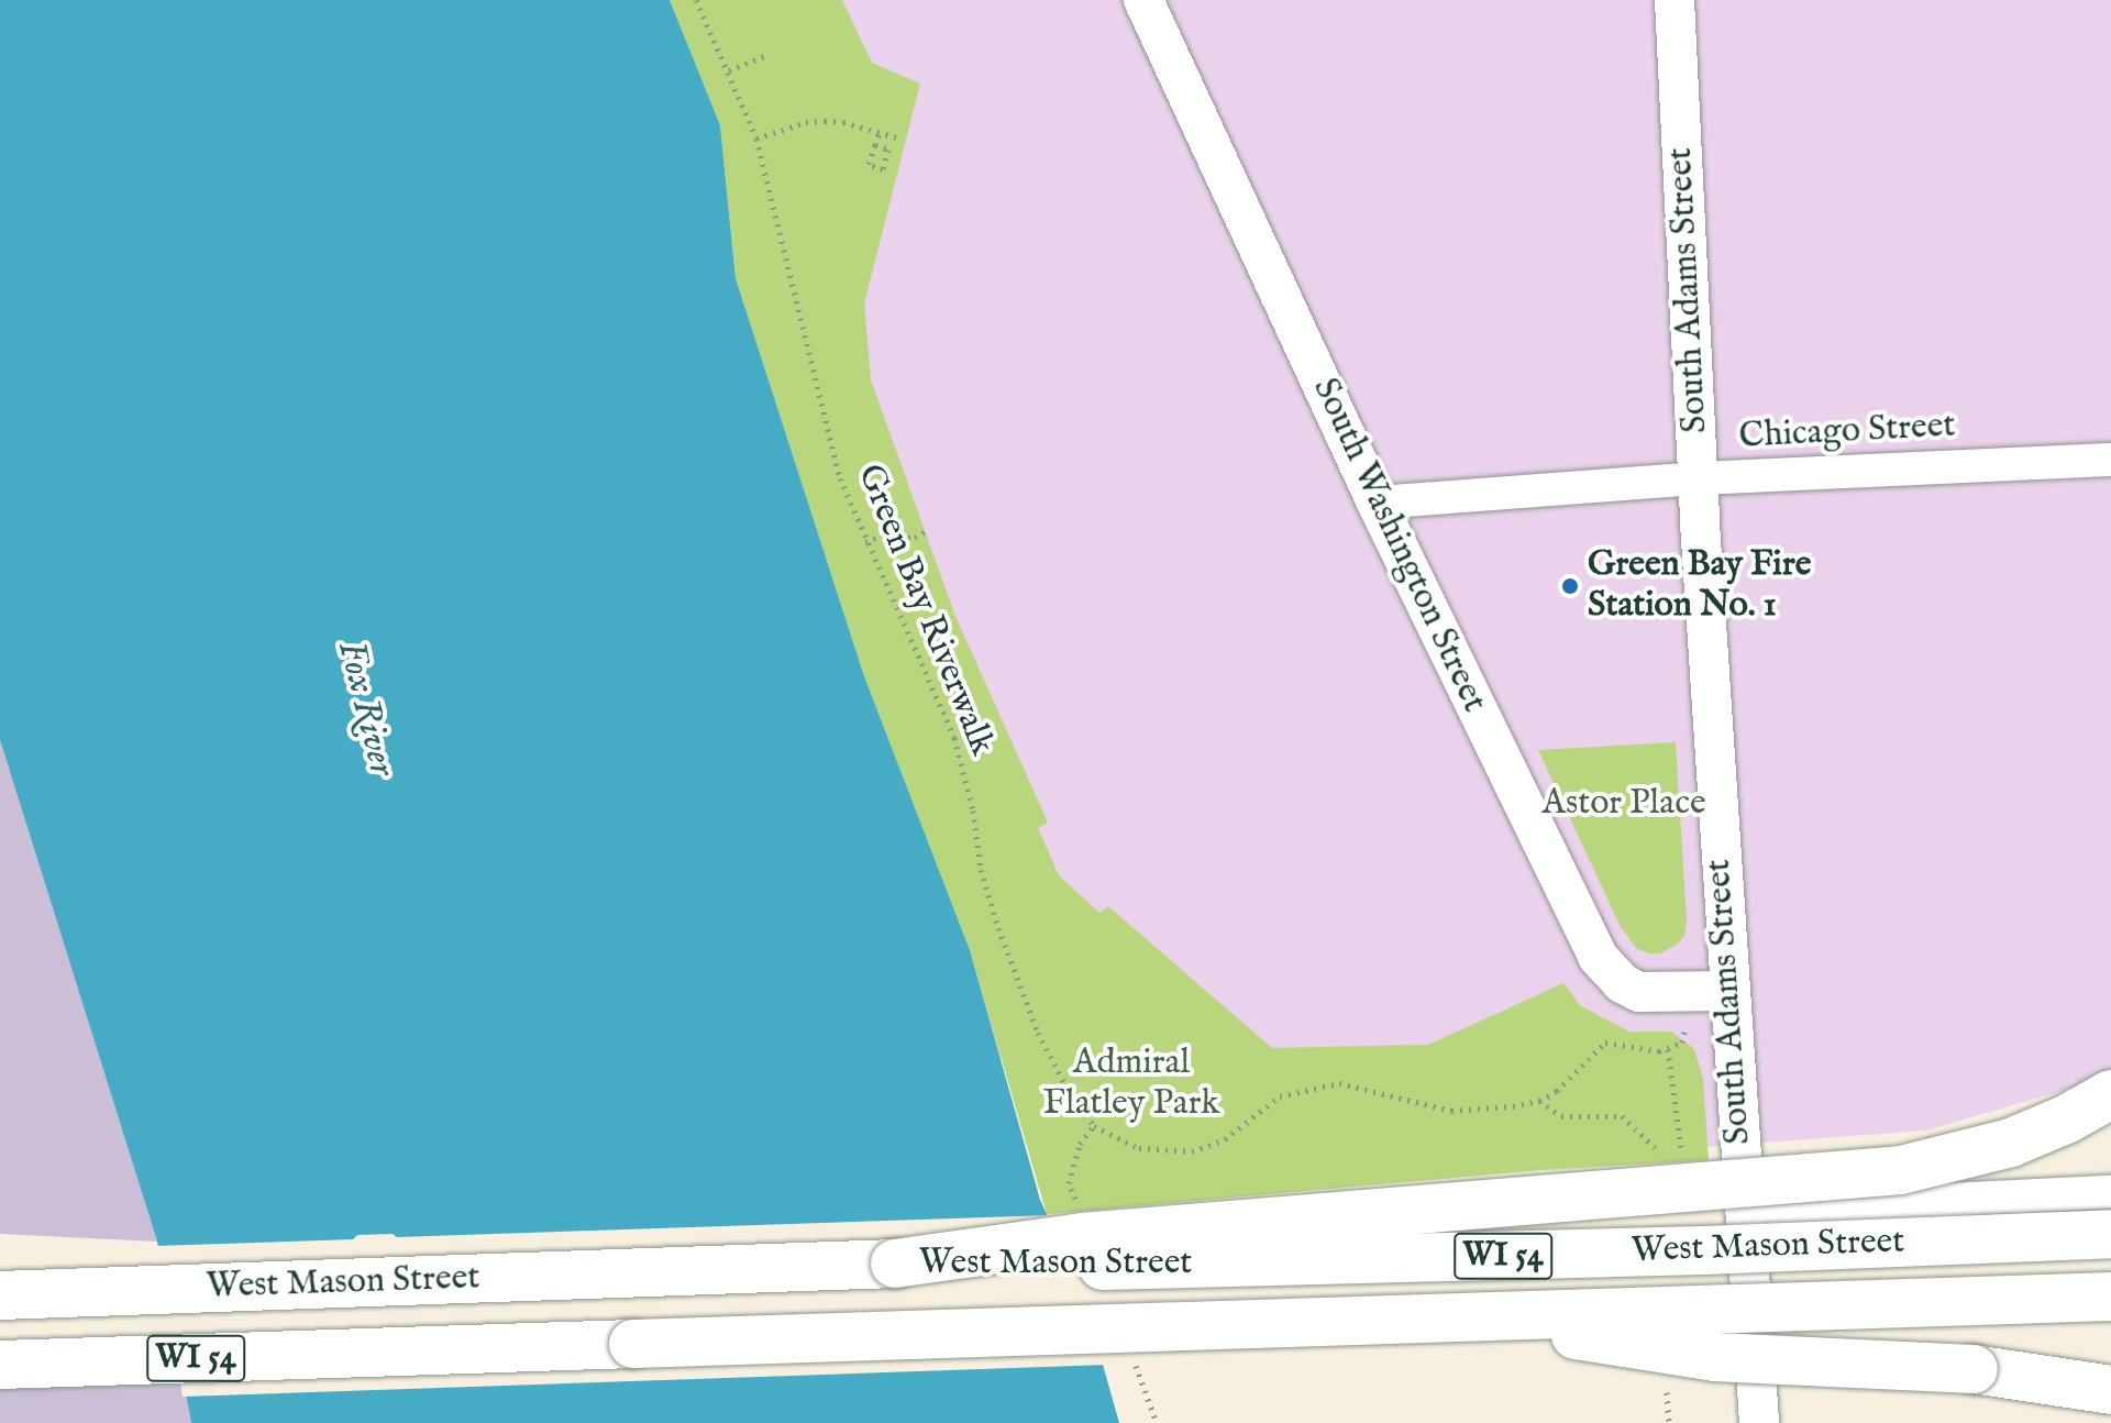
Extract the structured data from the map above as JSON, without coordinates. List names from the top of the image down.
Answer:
{
  "streets": {
    "main road": ["West Mason Street", "WI 54"],
    "street": ["South Adams Street", "Chicago Street", "South Washington Street"],
    "path": ["Green Bay Riverwalk"]
  },
  "crossings": [
    ["South Adams Street", "Chicago Street"],
    ["South Adams Street", "South Washington Street"],
    ["South Adams Street", "Green Bay Riverwalk"],
    ["Chicago Street", "South Washington Street"],
    ["South Washington Street", "Green Bay Riverwalk"]
  ],
  "water": ["Fox River"],
  "parks": ["Astor Place", "Admiral Flatley Park"],
  "places": ["Green Bay Fire Station No. 1"]
}
